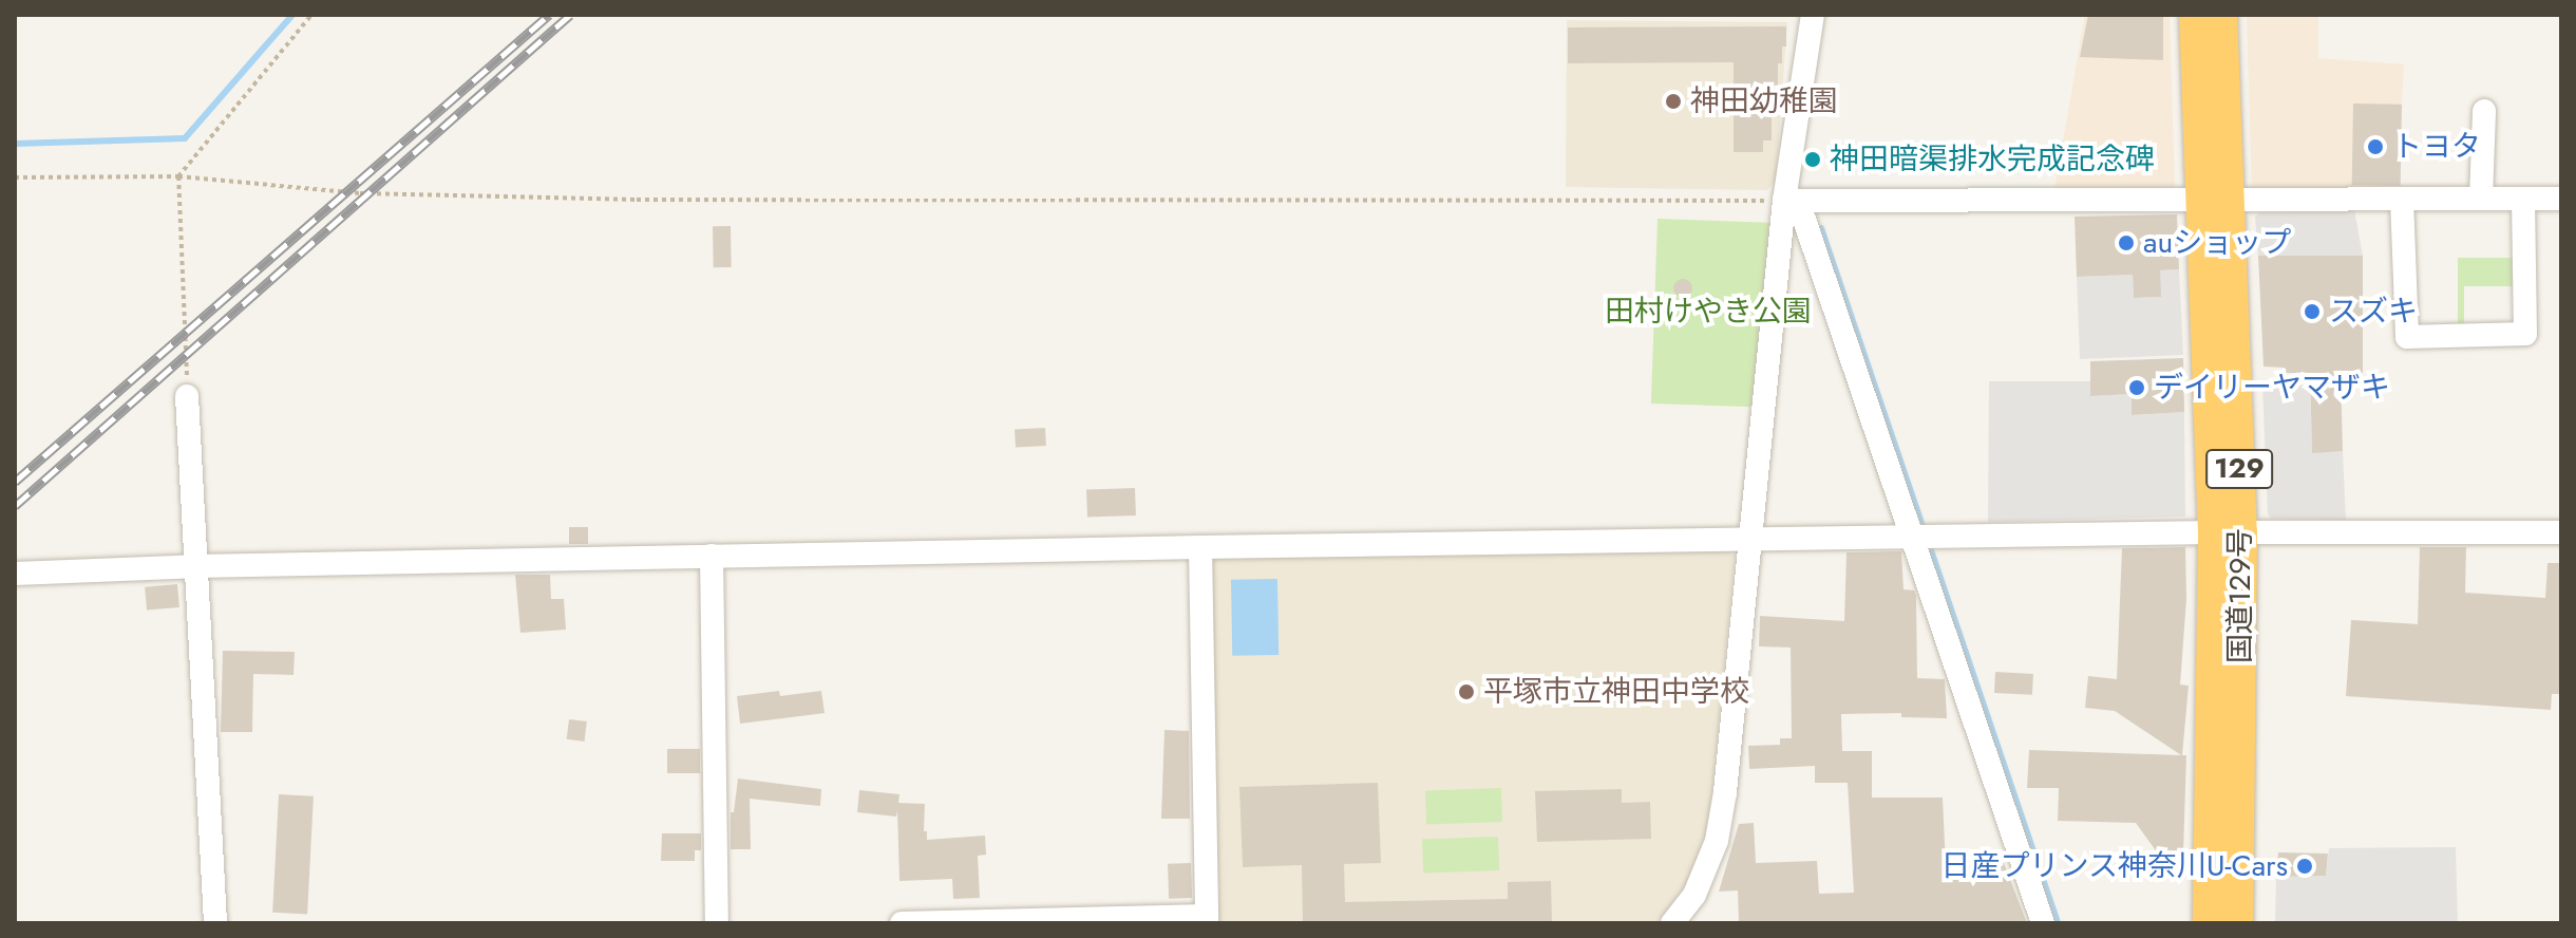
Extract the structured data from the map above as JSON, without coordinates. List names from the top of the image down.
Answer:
{
  "streets": {
    "highway": ["129", "国道129号"]
  },
  "parks": ["田村けやき公園"],
  "places": [
    "神田幼稚園",
    "トヨタ",
    "神田暗渠排水完成記念碑",
    "auショップ",
    "スズキ",
    "デイリーヤマザキ",
    "平塚市立神田中学校",
    "日産プリンス神奈川U-Cars"
  ]
}
